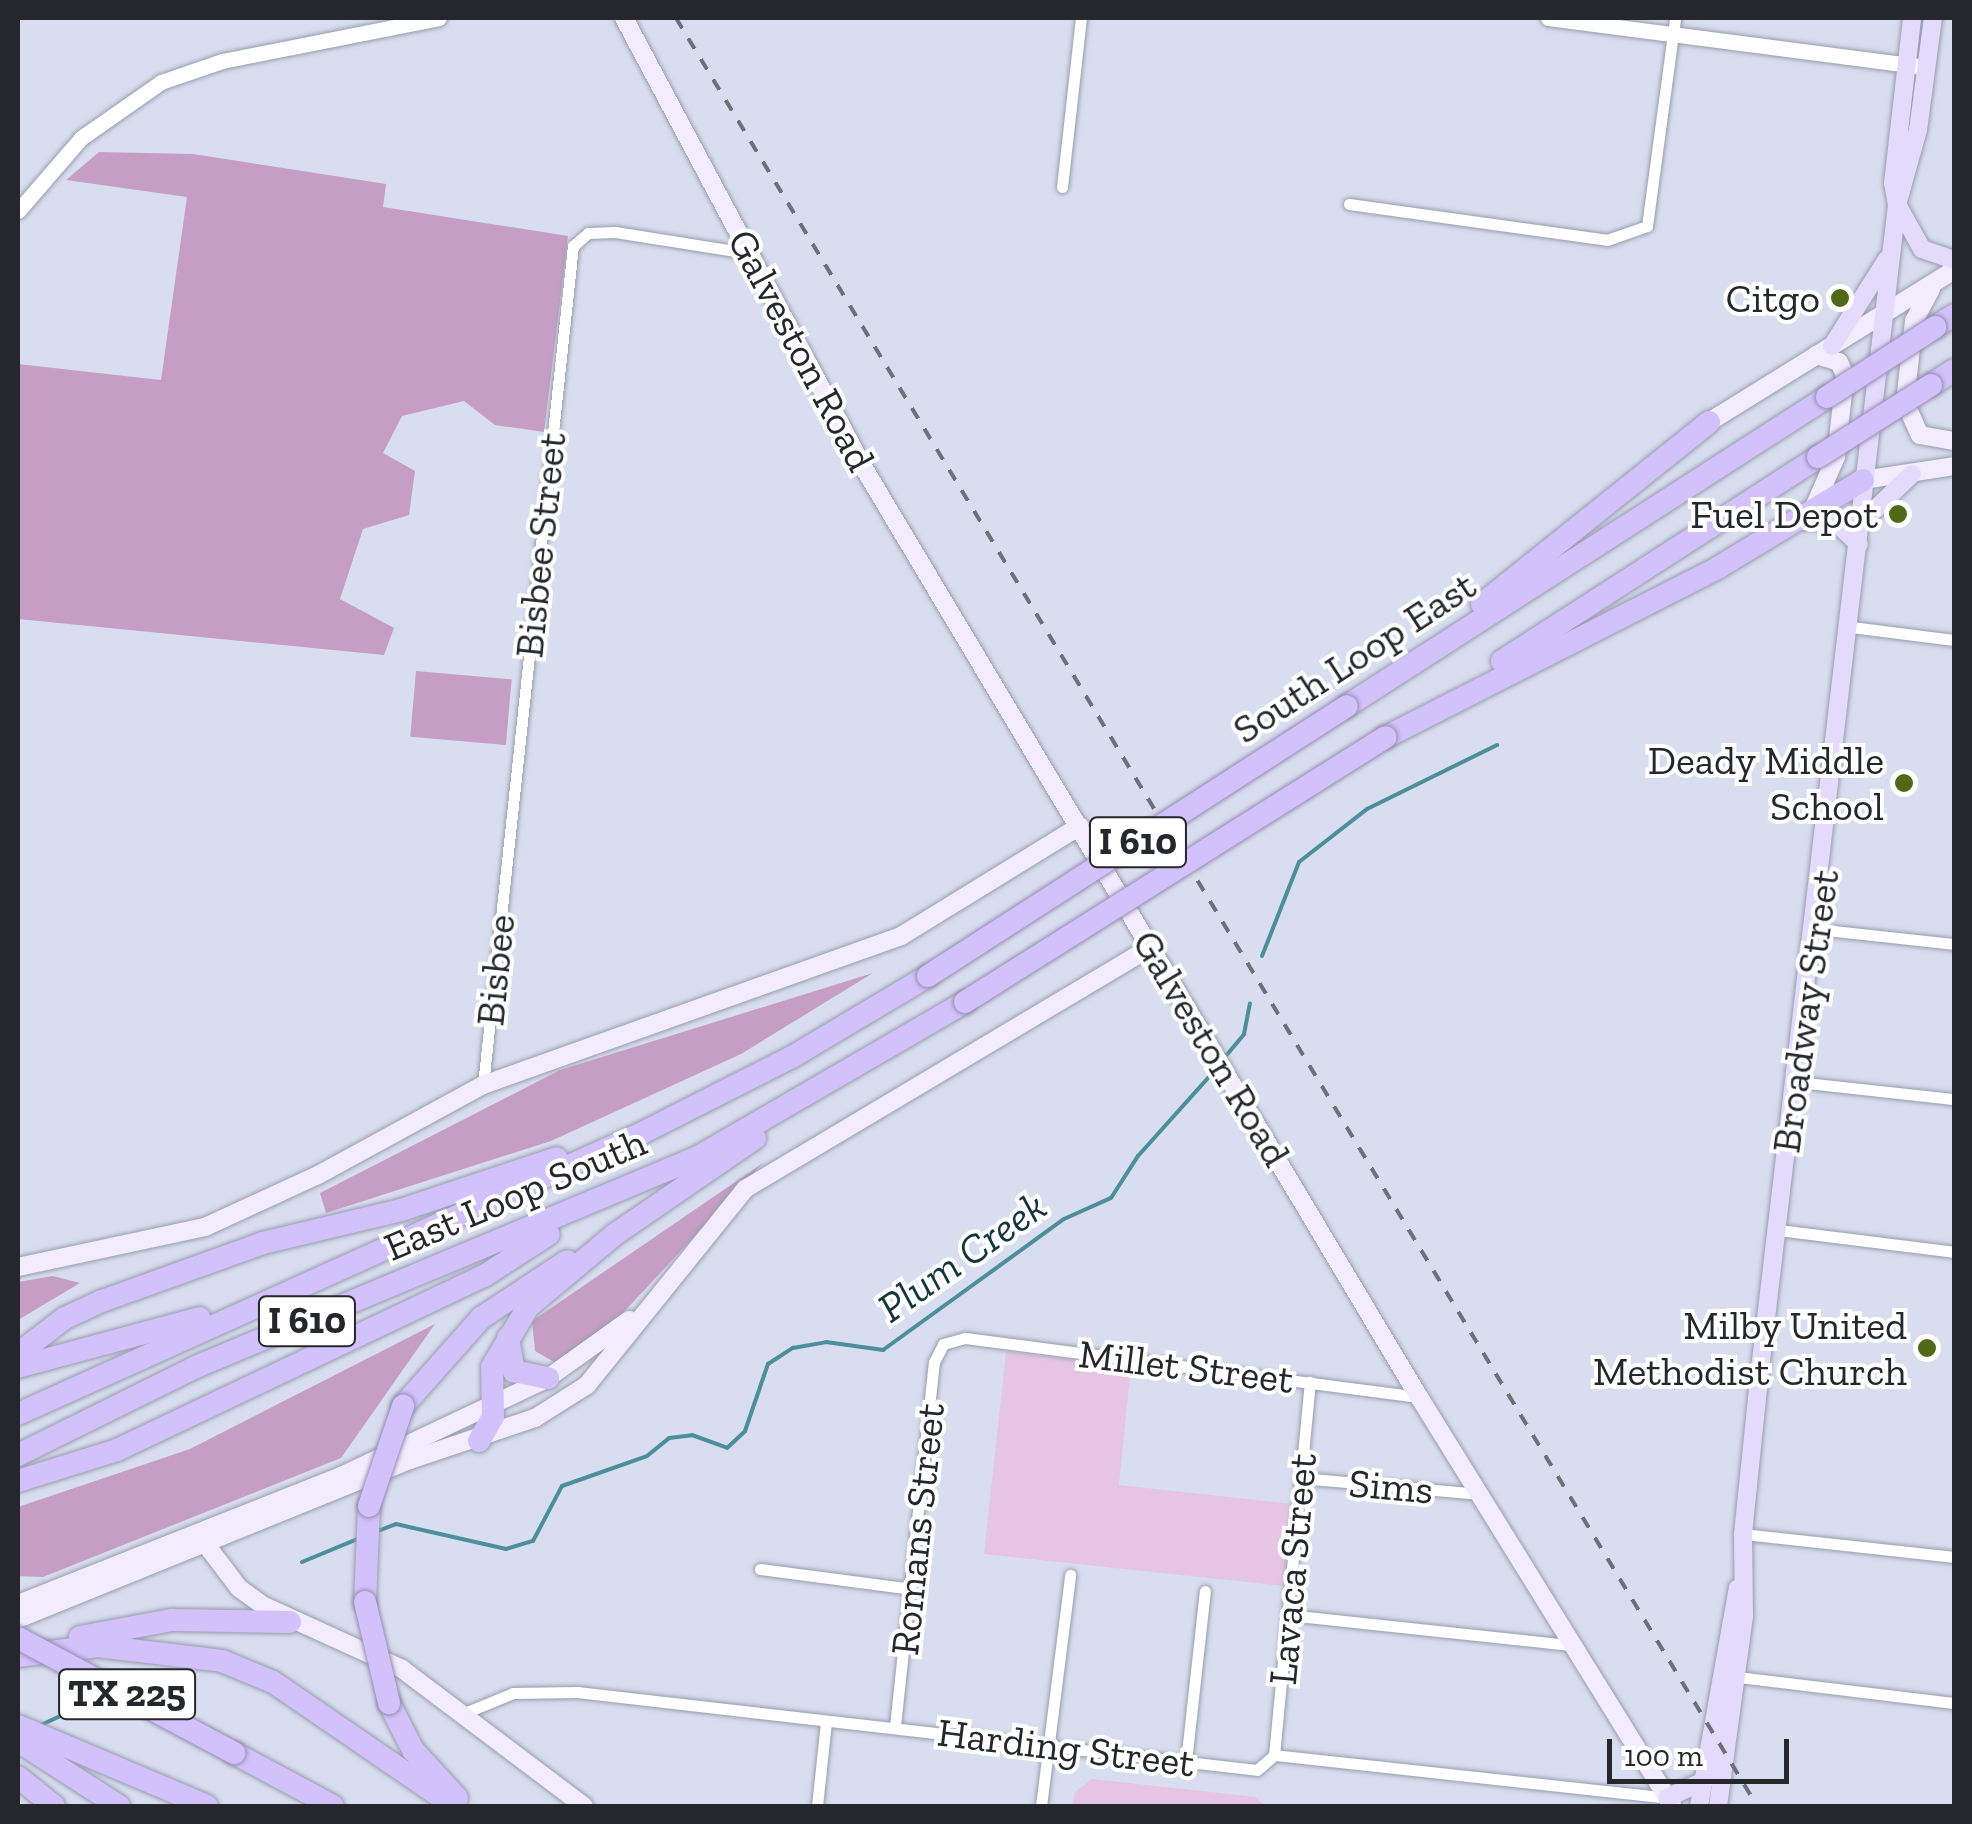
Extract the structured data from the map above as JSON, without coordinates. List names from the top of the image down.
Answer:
{
  "streets": {
    "highway": [
      "South Loop East",
      "I 610",
      "East Loop South",
      "TX 225"
    ],
    "main road": ["Galveston Road", "Broadway Street"],
    "street": [
      "Bisbee Street",
      "Bisbee",
      "Millet Street",
      "Sims",
      "Romans Street",
      "Lavaca Street",
      "Harding Street"
    ]
  },
  "crossings": [
    ["Galveston Road", "Bisbee Street"],
    ["Galveston Road", "Millet Street"],
    ["Galveston Road", "Sims"],
    ["Galveston Road", "Harding Street"],
    ["Bisbee Street", "Bisbee"],
    ["South Loop East", "East Loop South"],
    ["Millet Street", "Romans Street"],
    ["Millet Street", "Lavaca Street"],
    ["Sims", "Lavaca Street"],
    ["Romans Street", "Harding Street"],
    ["Lavaca Street", "Harding Street"]
  ],
  "water": ["Plum Creek"],
  "places": [
    "Citgo",
    "Fuel Depot",
    "Deady Middle School",
    "Milby United Methodist Church"
  ],
  "scale_bar": "100 m"
}
